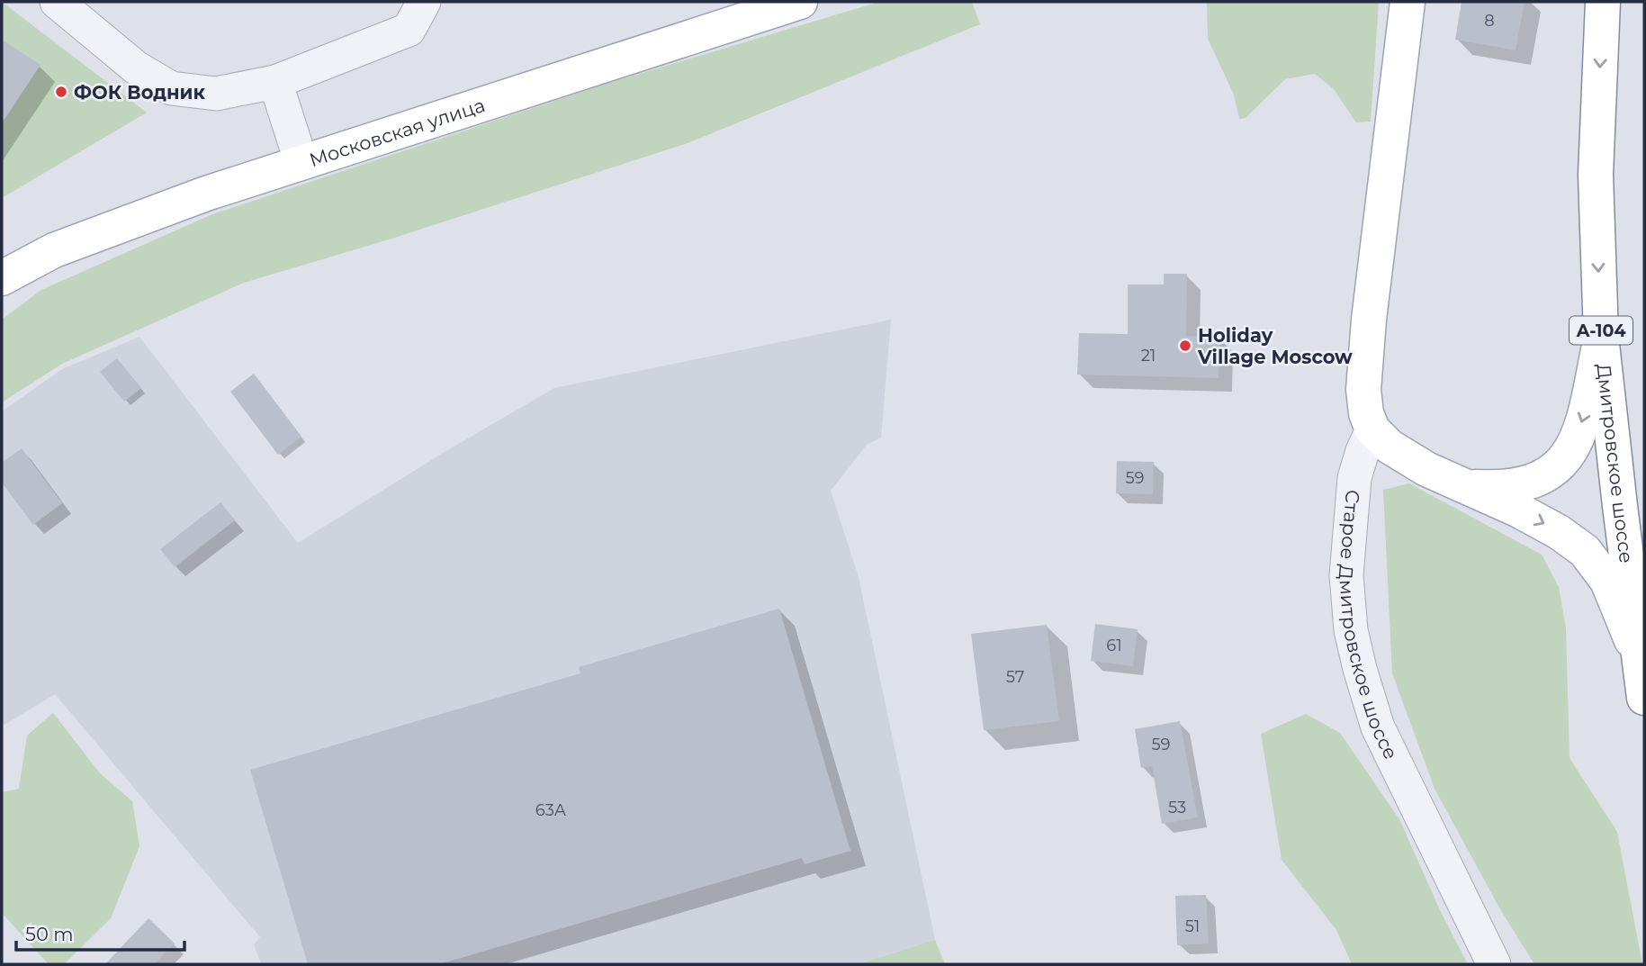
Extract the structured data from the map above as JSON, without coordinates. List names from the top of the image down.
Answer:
{
  "streets": {
    "main road": ["Московская улица", "А-104", "Дмитровское шоссе"],
    "street": ["Старое Дмитровское шоссе"]
  },
  "crossings": [
    ["А-104", "Дмитровское шоссе"],
    ["А-104", "Старое Дмитровское шоссе"]
  ],
  "places": ["ФОК Водник", "Holiday Village Moscow"],
  "house_numbers": [
    "8",
    "21",
    "59",
    "61",
    "57",
    "59",
    "53",
    "63А",
    "51"
  ],
  "scale_bar": "50 m"
}
